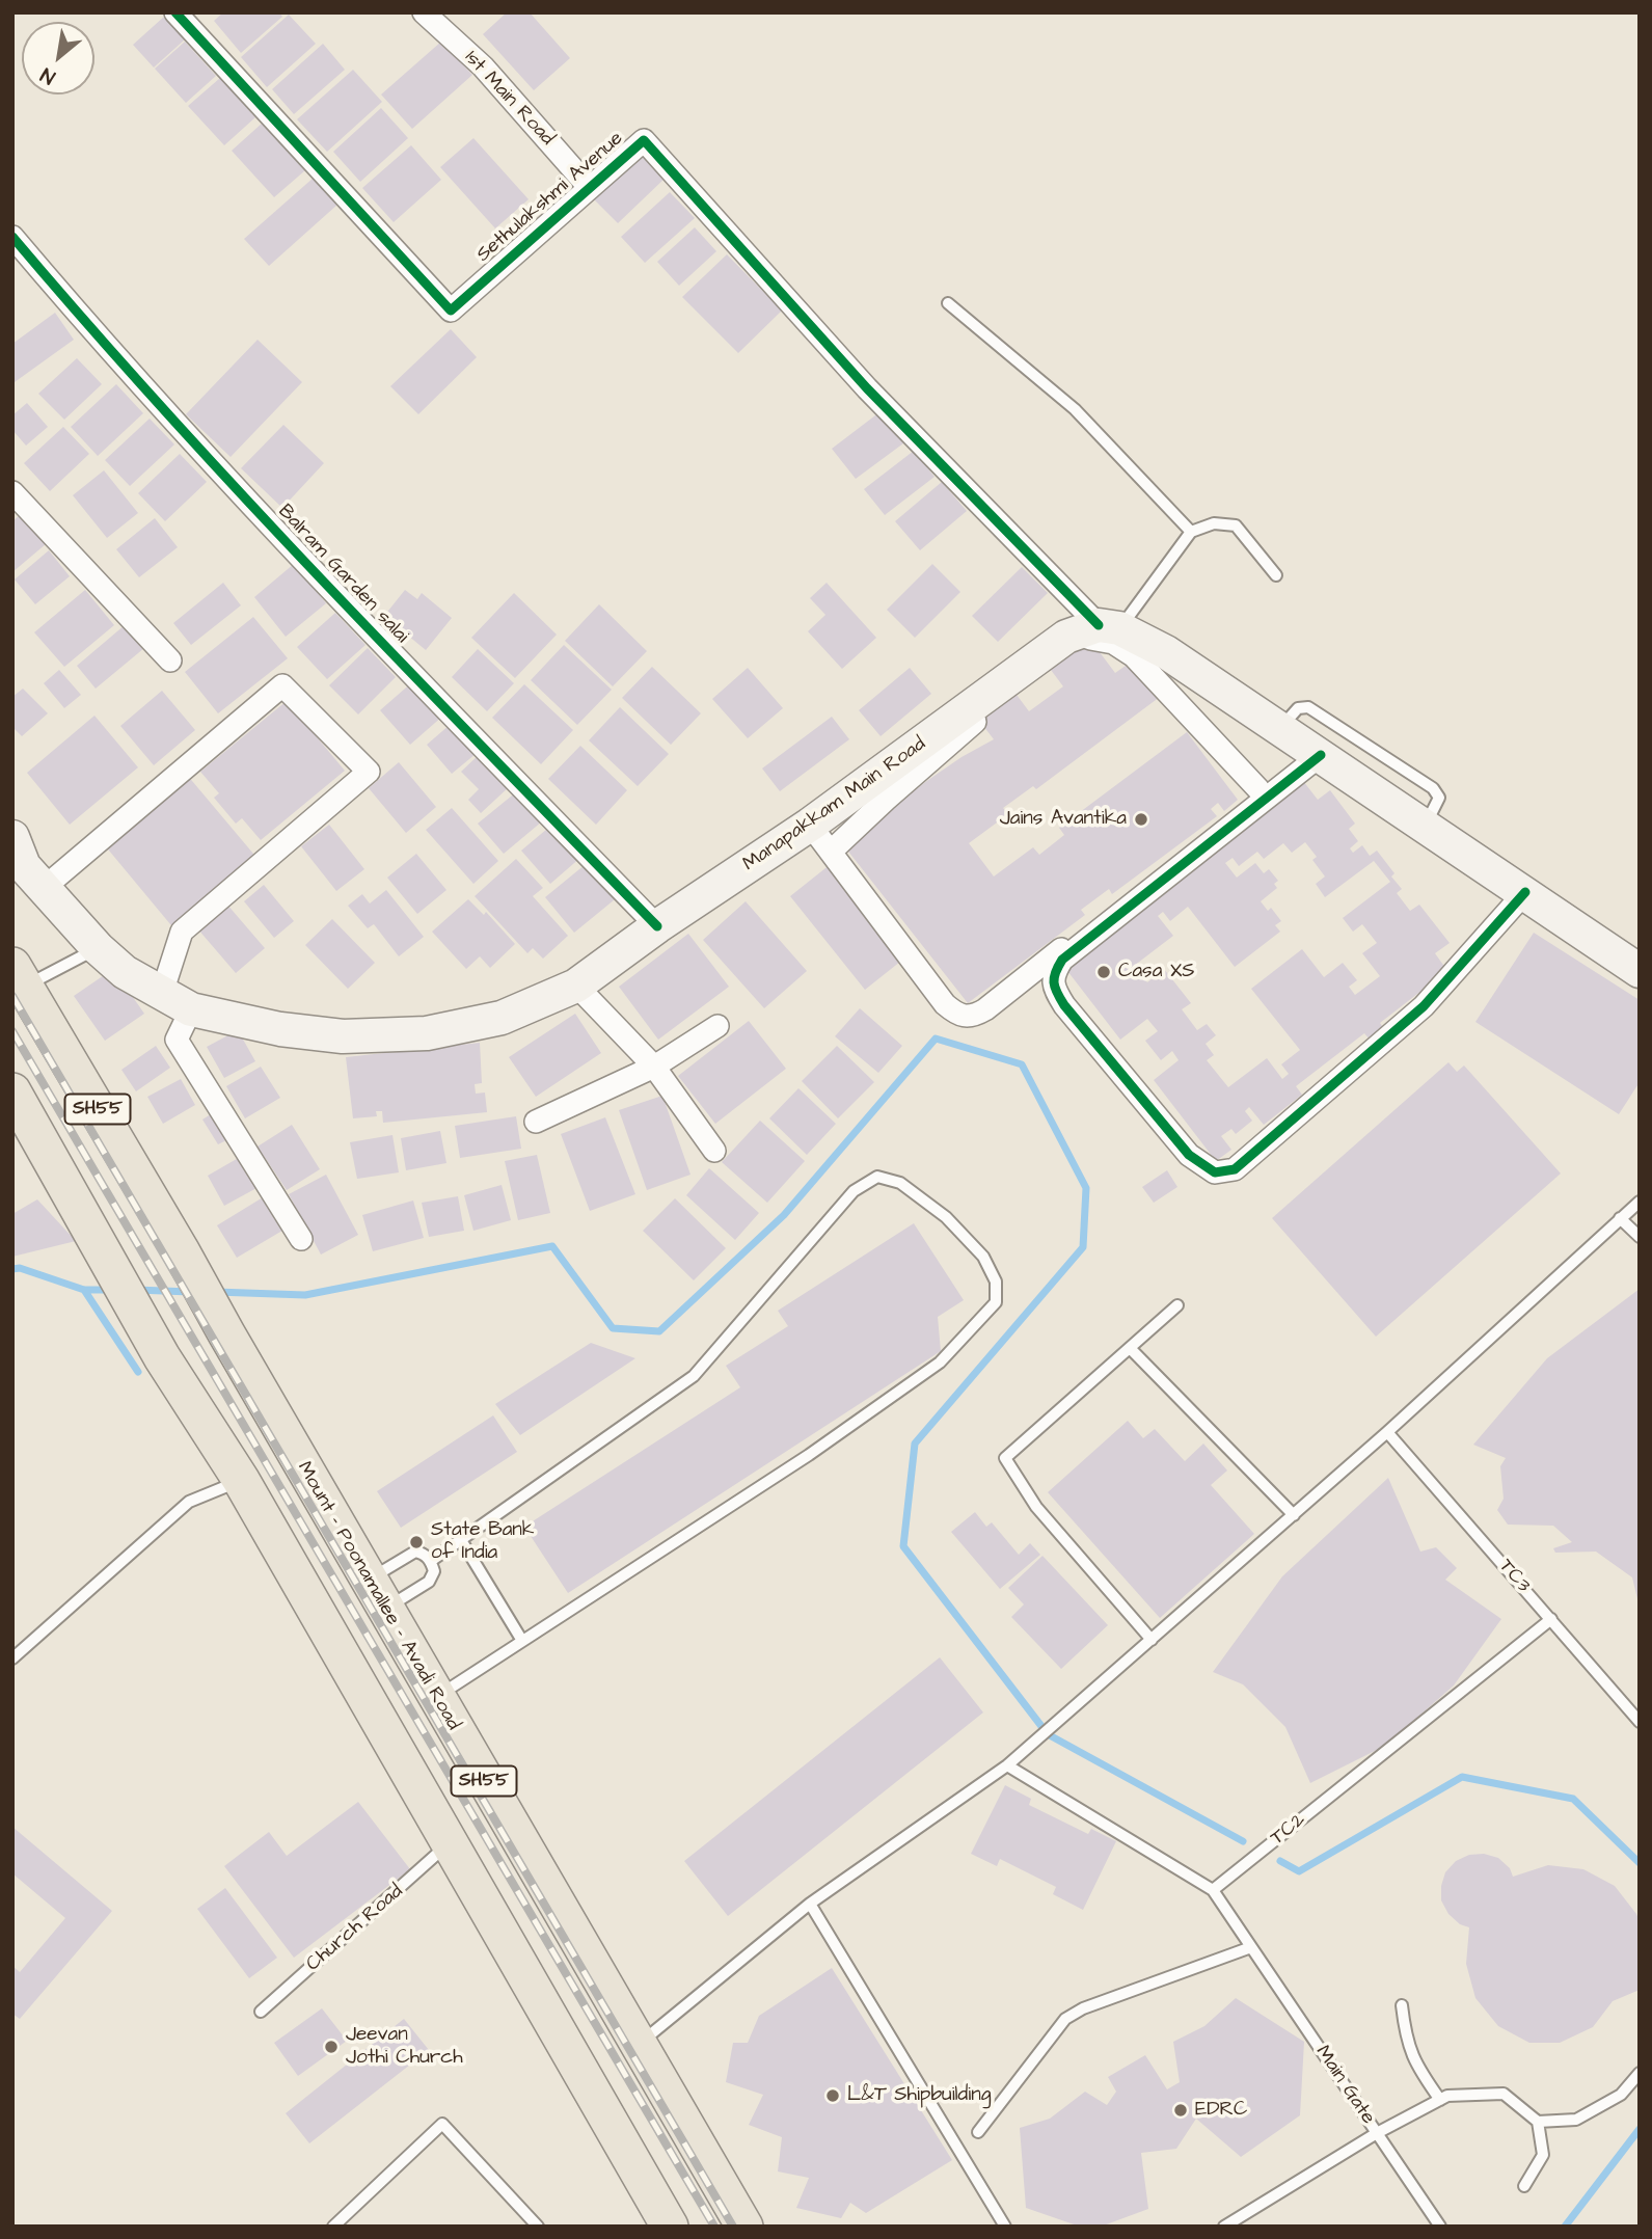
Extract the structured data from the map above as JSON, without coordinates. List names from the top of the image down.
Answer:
{
  "streets": {
    "main road": ["Manapakkam Main Road", "SH55", "Mount - Poonamallee - Avadi Road"],
    "street": ["1st Main Road", "Sethulakshmi Avenue", "Balram Garden salai"],
    "lane": [
      "TC3",
      "TC2",
      "Church Road",
      "Main Gate"
    ]
  },
  "crossings": [
    ["1st Main Road", "Sethulakshmi Avenue"],
    ["Sethulakshmi Avenue", "Manapakkam Main Road"],
    ["Balram Garden salai", "Manapakkam Main Road"],
    ["SH55", "Church Road"],
    ["TC3", "TC2"],
    ["TC2", "Main Gate"]
  ],
  "places": [
    "Jains Avantika",
    "Casa XS",
    "State Bank of India",
    "Jeevan Jothi Church",
    "L&T Shipbuilding",
    "EDRC"
  ],
  "north": "bottom left"
}
